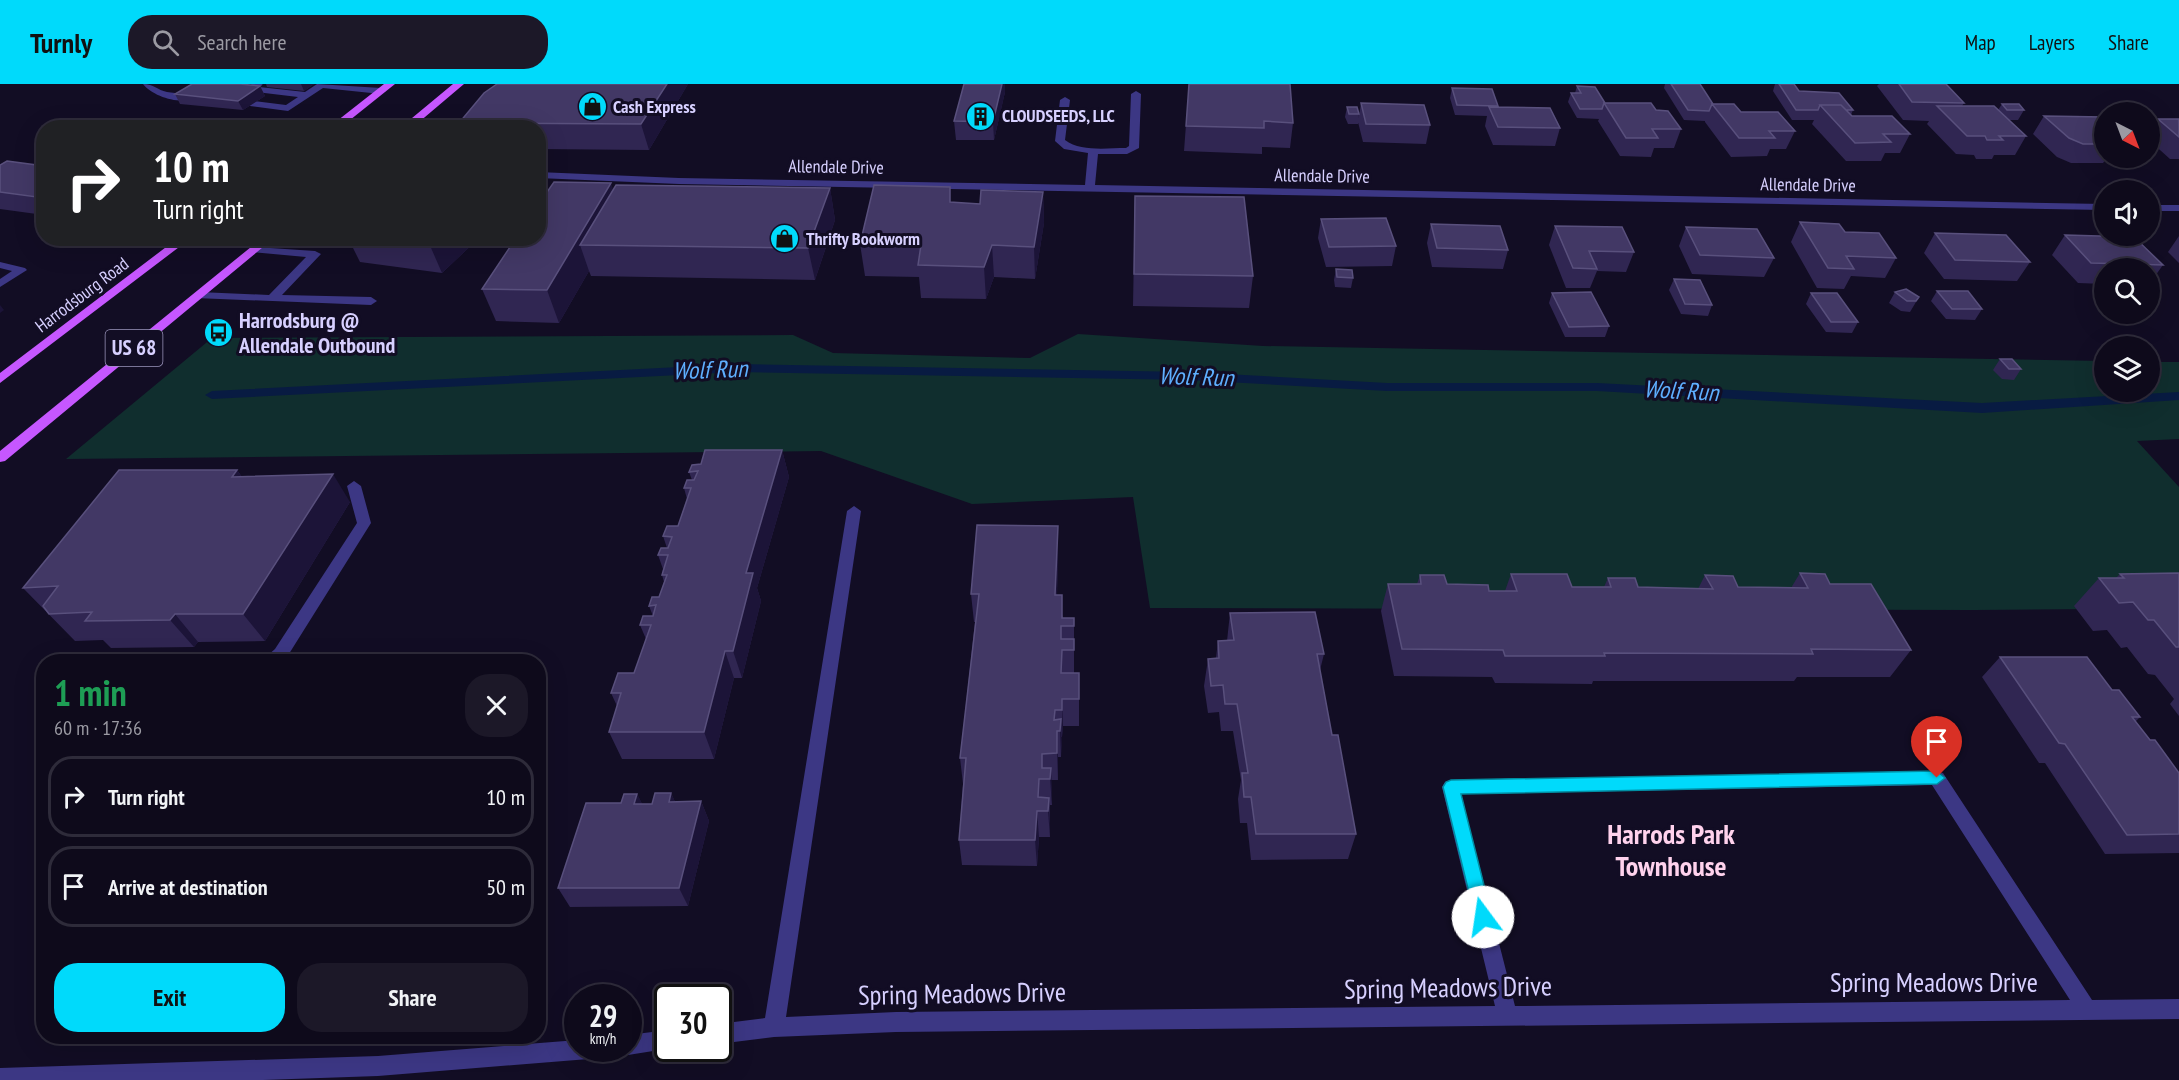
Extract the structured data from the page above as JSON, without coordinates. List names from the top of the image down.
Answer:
{
  "streets": {
    "main road": ["Harrodsburg Road", "US 68"],
    "street": ["Allendale Drive", "Spring Meadows Drive"]
  },
  "districts": ["Harrods Park Townhouse"],
  "water": ["Wolf Run"],
  "places": {
    "shop": ["Cash Express", "Thrifty Bookworm"],
    "building": ["CLOUDSEEDS, LLC"],
    "bus stop": ["Harrodsburg @ Allendale Outbound"]
  },
  "north": "bottom right",
  "page": {
    "header": "Turnly",
    "search": "Search here",
    "nav": ["Map", "Layers", "Share"],
    "turn": ["10 m", "Turn right"],
    "heading": ["1 min", "60 m · 17:36"],
    "list": [
      {
        "name": "Turn right",
        "value": "10 m"
      },
      {
        "name": "Arrive at destination",
        "value": "50 m"
      }
    ],
    "buttons": ["Exit", "Share"],
    "speed": "29 km/h",
    "limit": "30"
  }
}
